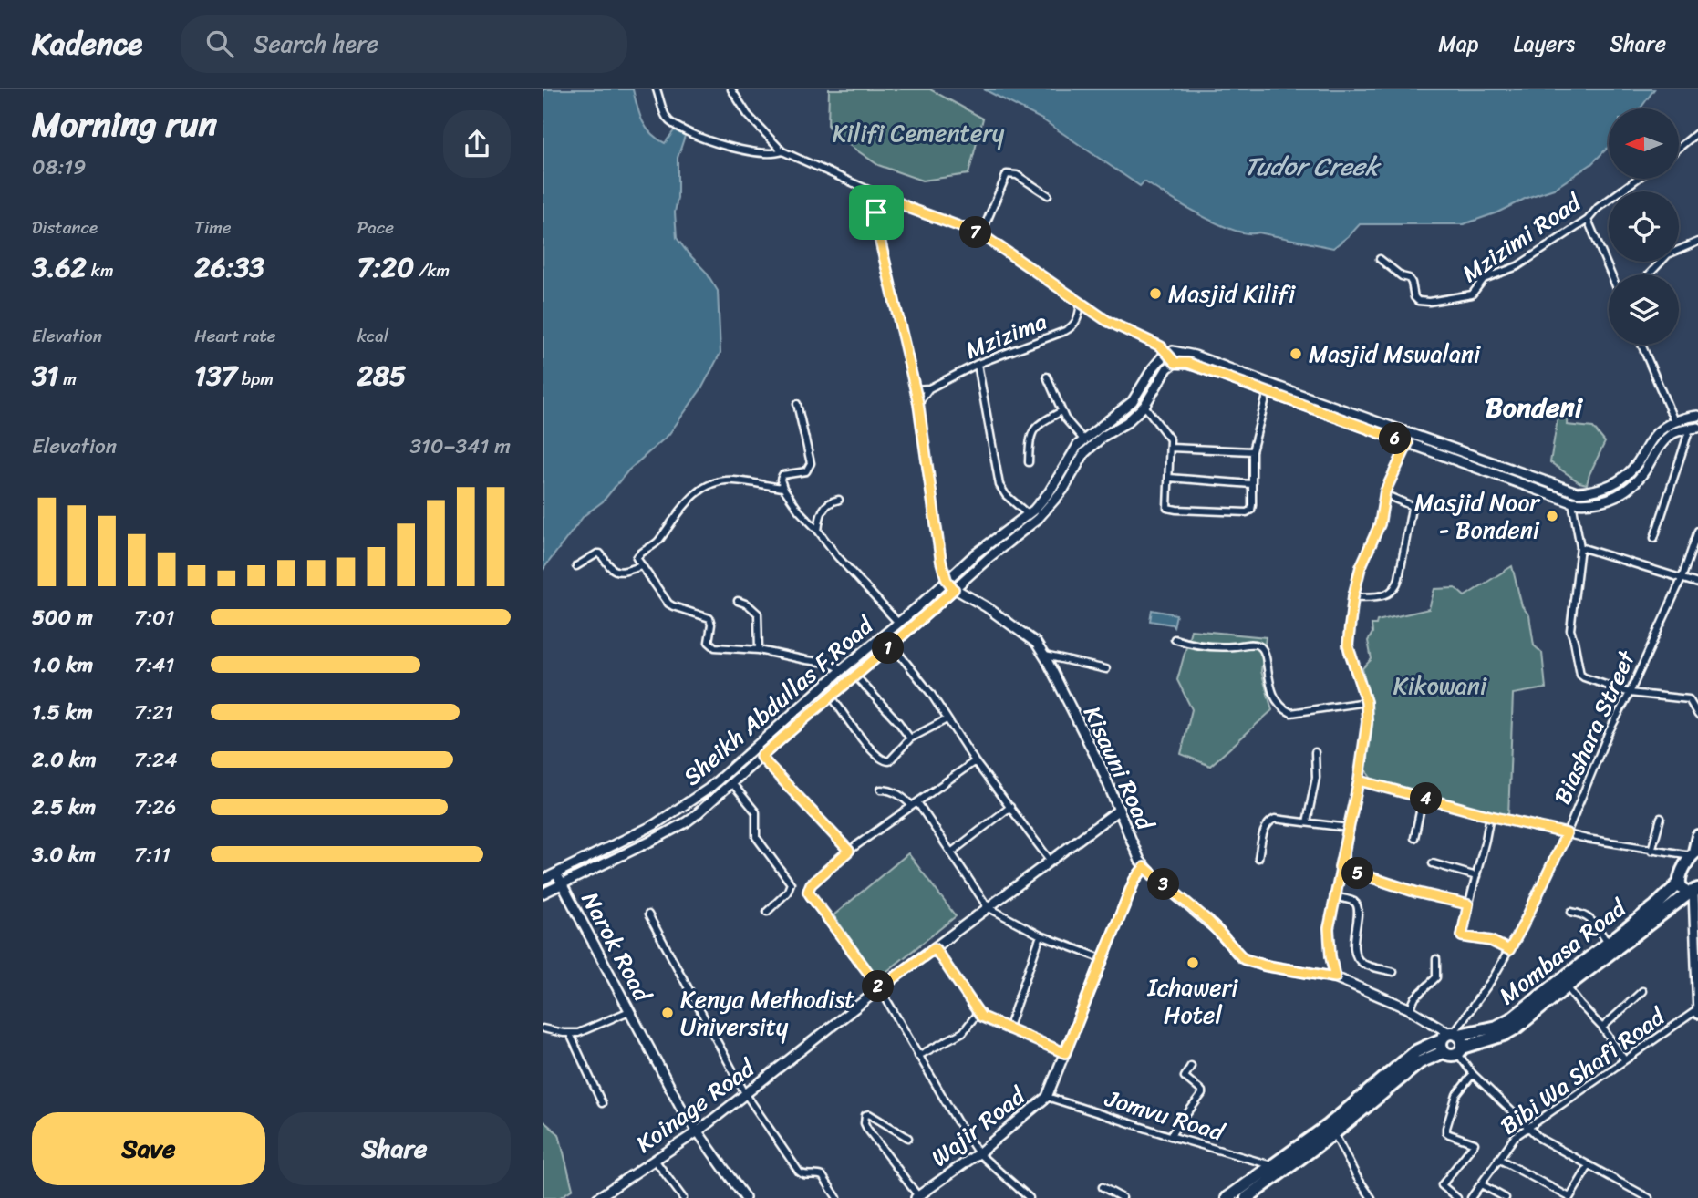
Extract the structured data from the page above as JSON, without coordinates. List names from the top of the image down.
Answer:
{
  "streets": {
    "highway": ["Mombasa Road"],
    "main road": [
      "Sheikh Abdullas F.Road",
      "Kisauni Road",
      "Narok Road",
      "Koinage Road",
      "Wajir Road"
    ],
    "street": [
      "Mzizimi Road",
      "Mzizima",
      "Biashara Street",
      "Bibi Wa Shafi Road",
      "Jomvu Road"
    ]
  },
  "crossings": [
    ["Sheikh Abdullas F.Road", "Kisauni Road"],
    ["Sheikh Abdullas F.Road", "Narok Road"],
    ["Biashara Street", "Kisauni Road"],
    ["Biashara Street", "Mombasa Road"],
    ["Kisauni Road", "Mombasa Road"],
    ["Kisauni Road", "Koinage Road"],
    ["Kisauni Road", "Wajir Road"],
    ["Narok Road", "Koinage Road"],
    ["Mombasa Road", "Jomvu Road"],
    ["Jomvu Road", "Wajir Road"]
  ],
  "districts": ["Bondeni"],
  "water": ["Tudor Creek"],
  "parks": ["Kilifi Cementery", "Kikowani"],
  "places": [
    "Masjid Kilifi",
    "Masjid Mswalani",
    "Masjid Noor - Bondeni",
    "Ichaweri Hotel",
    "Kenya Methodist University"
  ],
  "north": "left",
  "page": {
    "header": "Kadence",
    "search": "Search here",
    "nav": ["Map", "Layers", "Share"],
    "heading": ["Morning run", "08:19"],
    "stats": [
      ["Distance", "3.62 km"],
      ["Time", "26:33"],
      ["Pace", "7:20 /km"],
      ["Elevation", "31 m"],
      ["Heart rate", "137 bpm"],
      ["kcal", "285"]
    ],
    "pins": [
      "7",
      "6",
      "1",
      "4",
      "5",
      "3",
      "2"
    ],
    "chart": ["Elevation", "310–341 m"],
    "list": [
      {
        "name": "500 m",
        "note": "7:01"
      },
      {
        "name": "1.0 km",
        "note": "7:41"
      },
      {
        "name": "1.5 km",
        "note": "7:21"
      },
      {
        "name": "2.0 km",
        "note": "7:24"
      },
      {
        "name": "2.5 km",
        "note": "7:26"
      },
      {
        "name": "3.0 km",
        "note": "7:11"
      }
    ],
    "buttons": ["Save", "Share"]
  }
}
